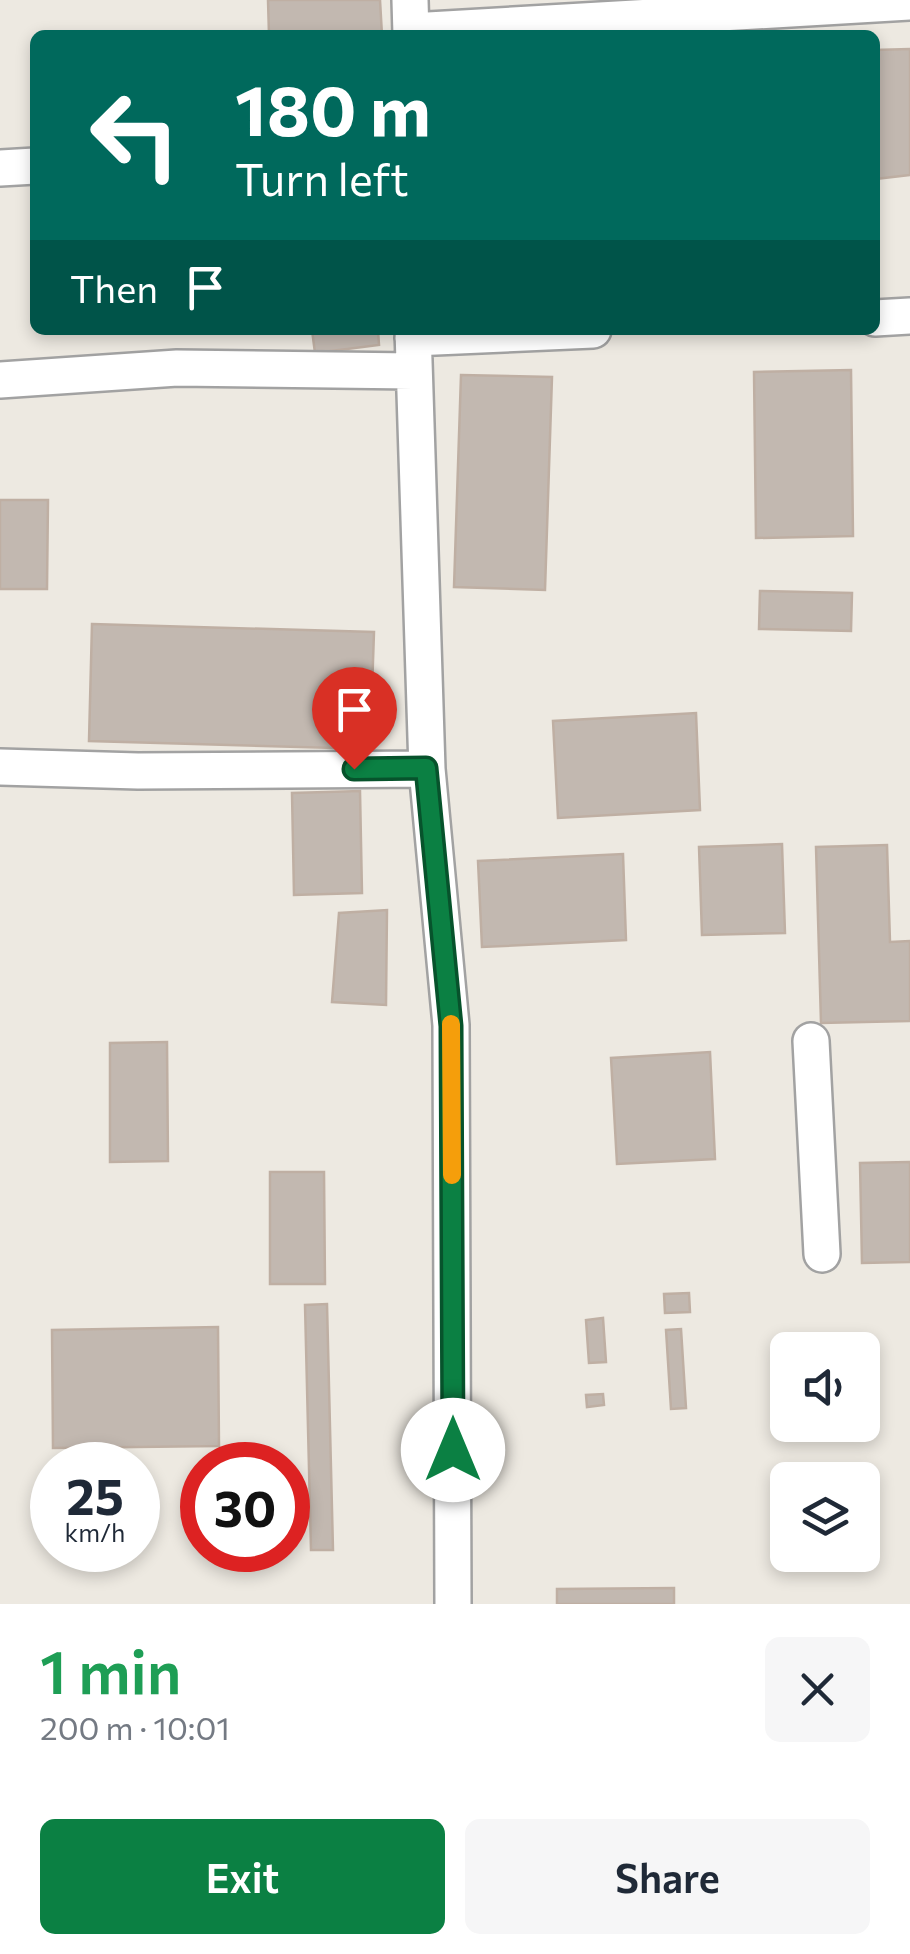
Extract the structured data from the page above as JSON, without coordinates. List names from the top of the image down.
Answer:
{
  "page": {
    "turn": ["180 m", "Turn left"],
    "then": "Then",
    "speed": "25 km/h",
    "limit": "30",
    "heading": ["1 min", "200 m · 10:01"],
    "buttons": ["Exit", "Share"]
  }
}
